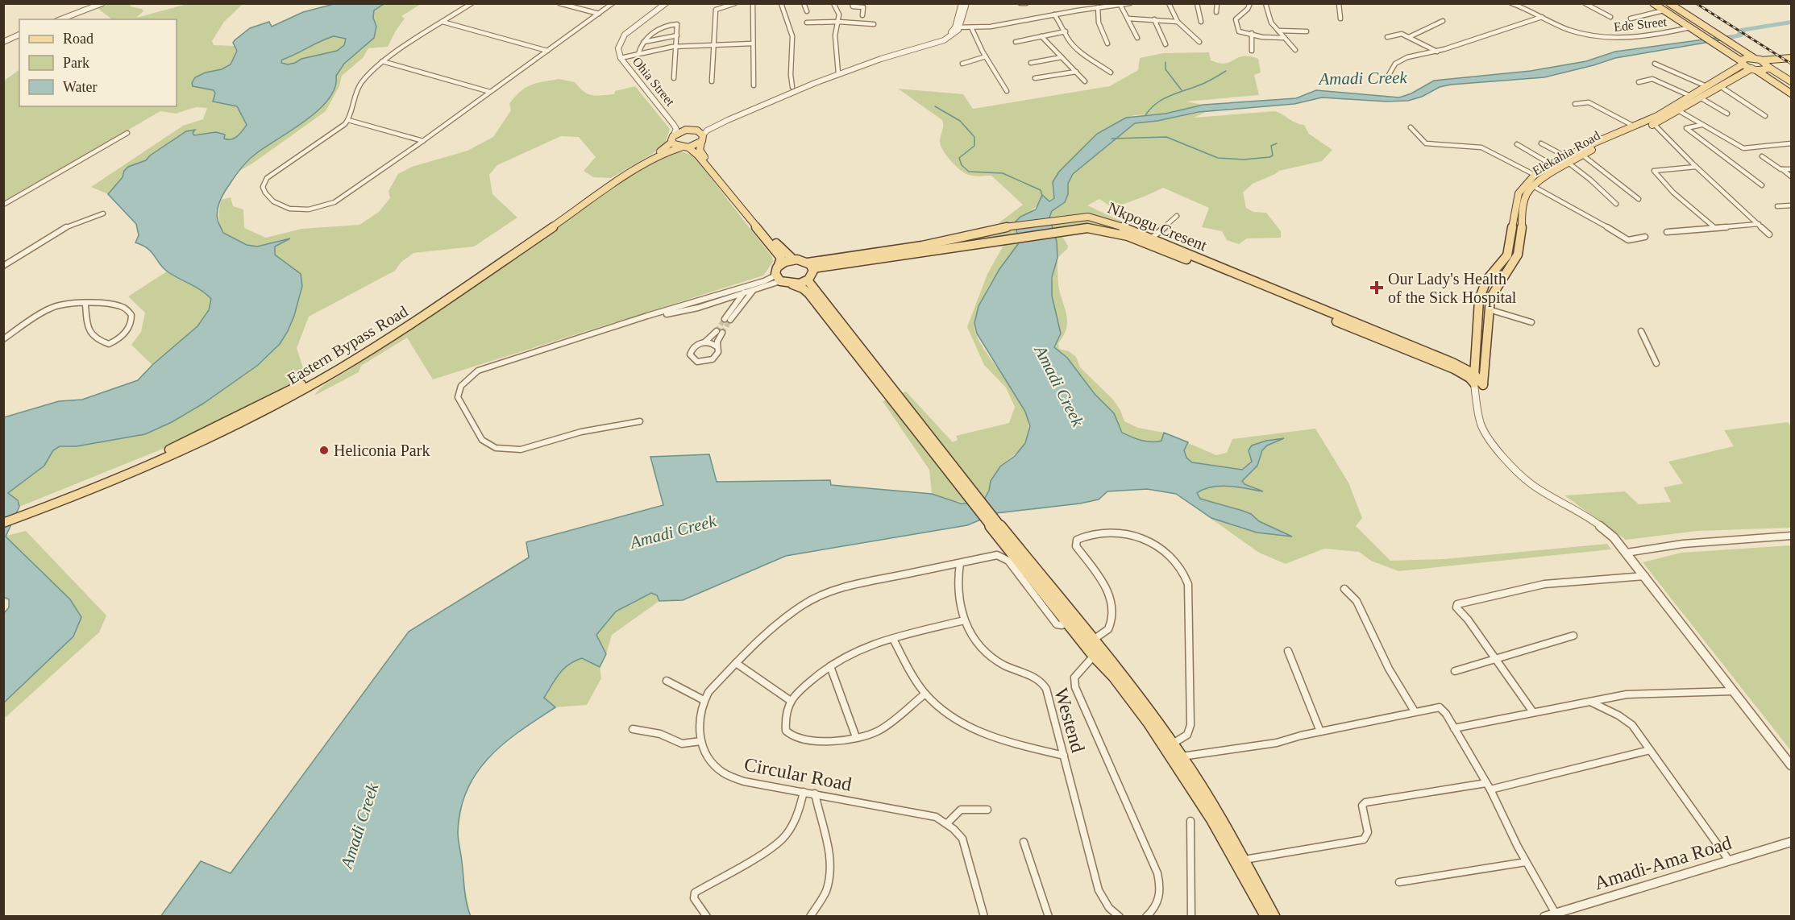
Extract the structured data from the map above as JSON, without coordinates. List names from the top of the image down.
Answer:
{
  "streets": {
    "main road": ["Elekahia Road", "Nkpogu Cresent", "Eastern Bypass Road"],
    "street": [
      "Ede Street",
      "Ohia Street",
      "Westend",
      "Circular Road",
      "Amadi-Ama Road"
    ]
  },
  "crossings": [
    ["Ohia Street", "Eastern Bypass Road"],
    ["Elekahia Road", "Nkpogu Cresent"],
    ["Westend", "Circular Road"]
  ],
  "water": ["Amadi Creek"],
  "places": {
    "health": ["Our Lady's Health of the Sick Hospital"],
    "other": ["Heliconia Park"]
  },
  "legend": ["Road", "Park", "Water"]
}
